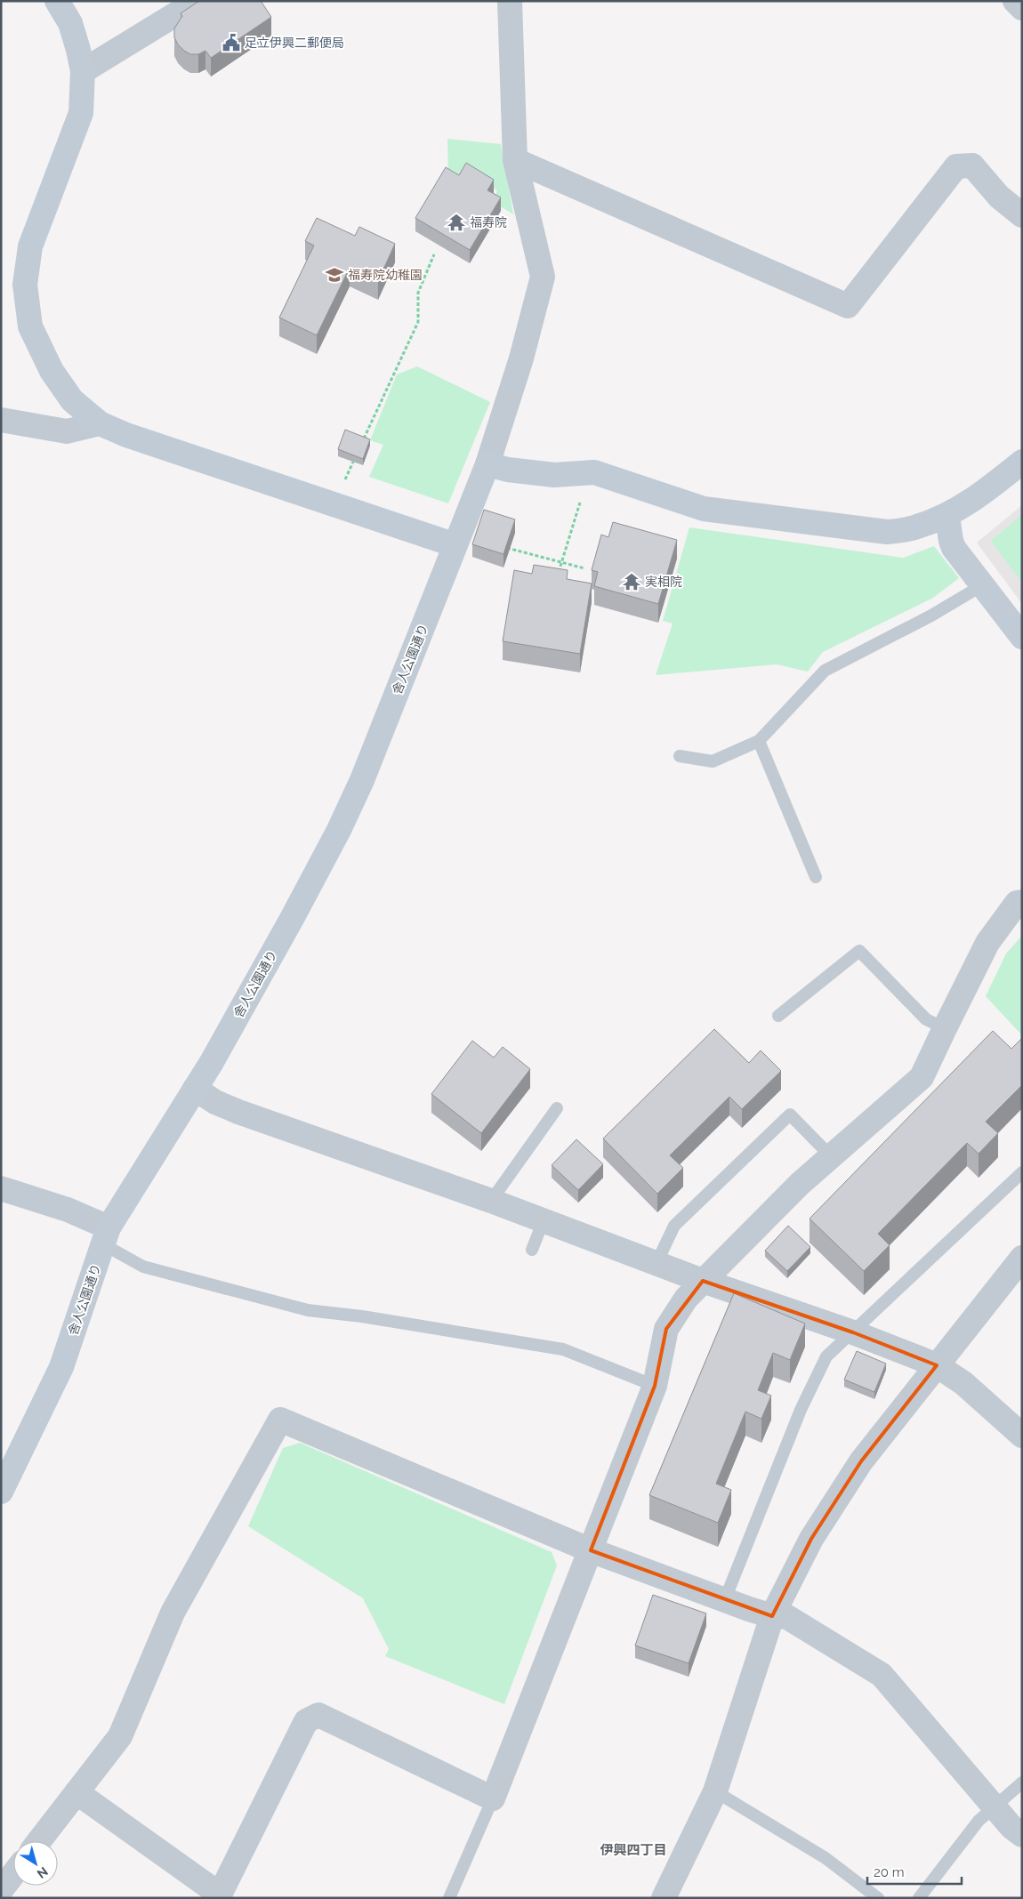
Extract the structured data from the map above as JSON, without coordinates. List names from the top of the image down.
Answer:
{
  "streets": {
    "street": ["舎人公園通り"]
  },
  "districts": ["伊興四丁目"],
  "places": {
    "public building": ["足立伊興二郵便局"],
    "temple": ["福寿院", "実相院"],
    "school or university": ["福寿院幼稚園"]
  },
  "scale_bar": "20 m",
  "north": "bottom right"
}
